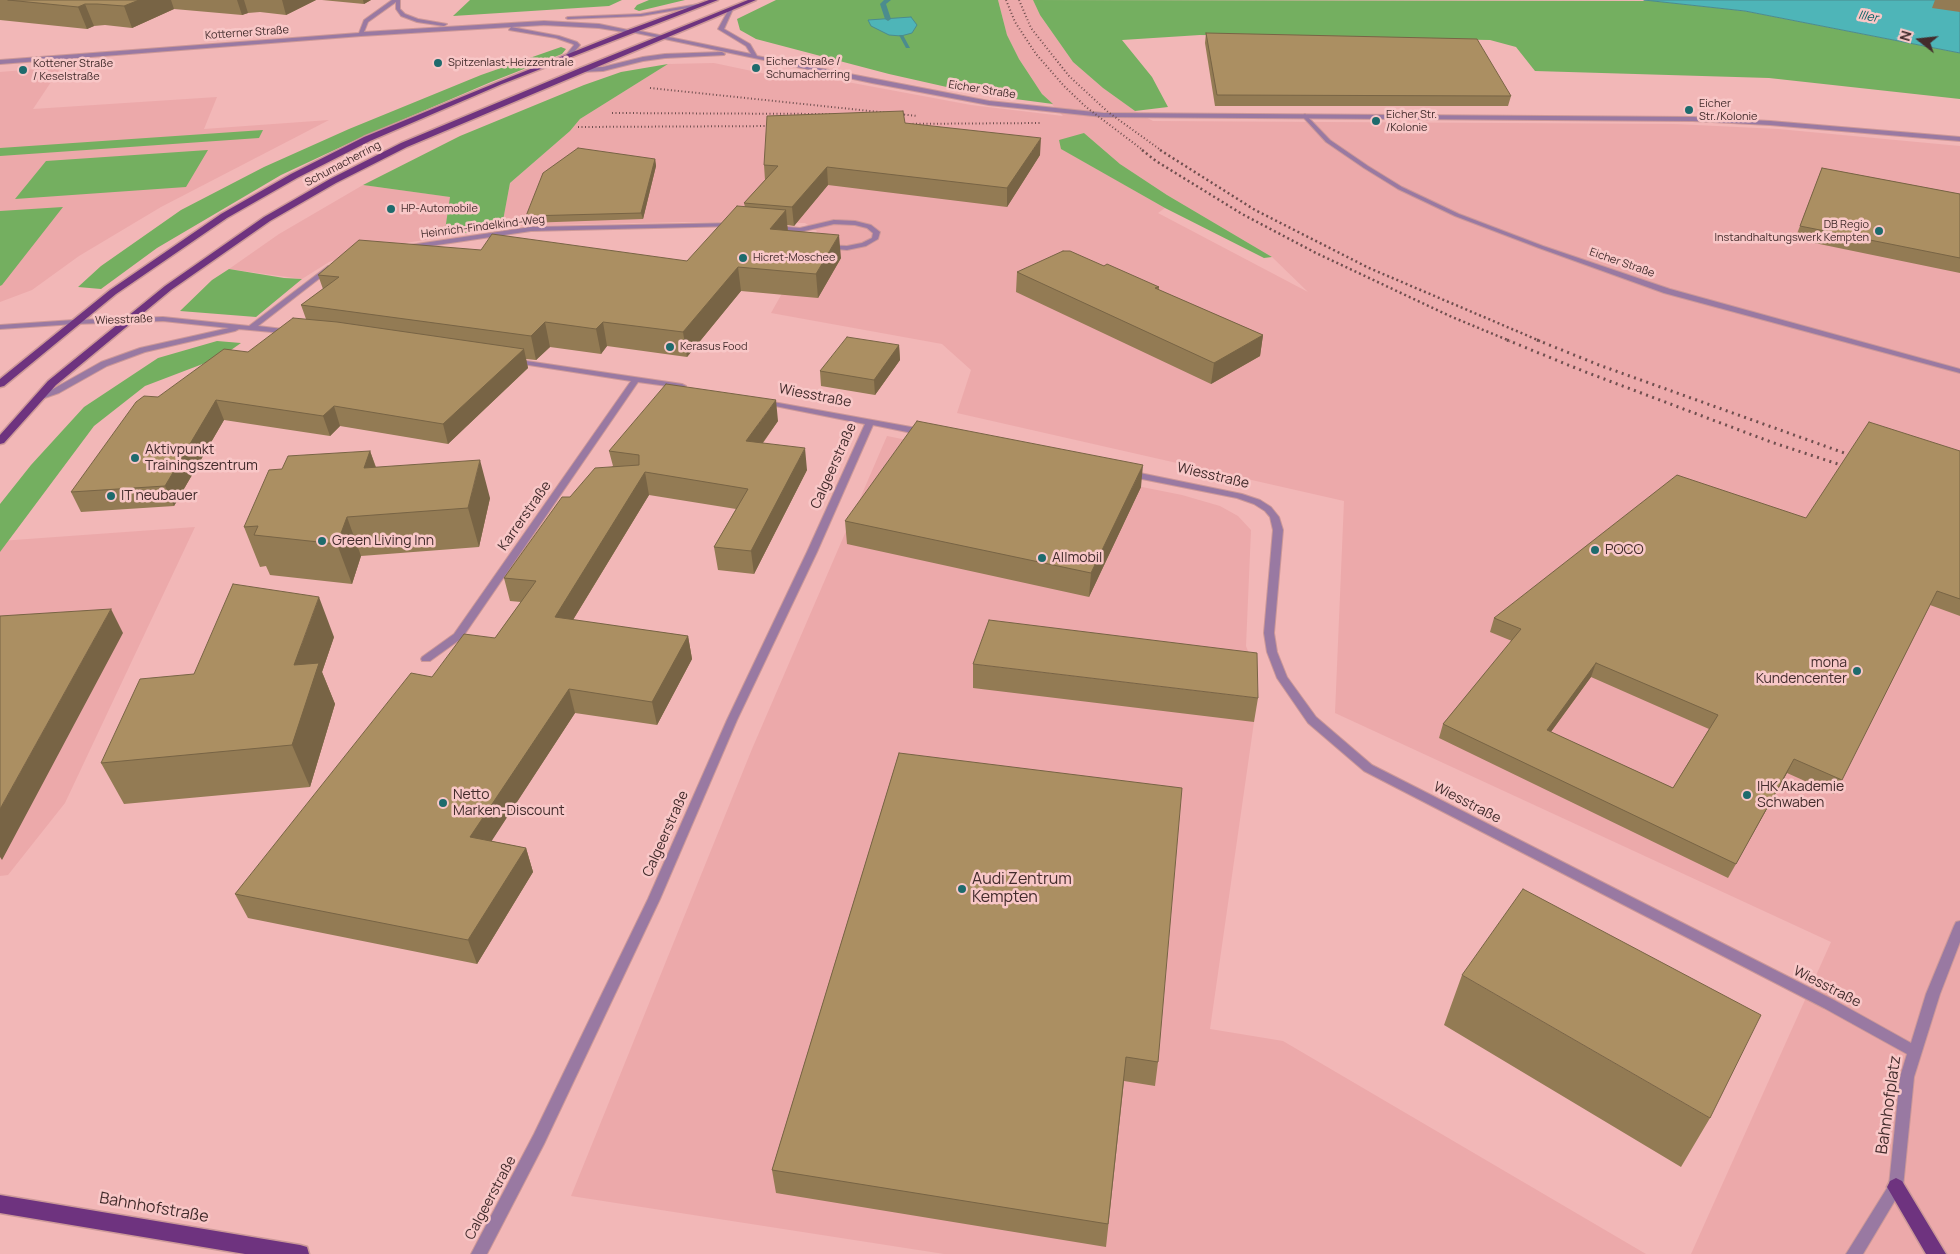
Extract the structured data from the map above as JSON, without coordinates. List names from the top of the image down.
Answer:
{
  "streets": {
    "main road": ["Schumacherring", "Bahnhofstraße"],
    "street": [
      "Kotterner Straße",
      "Eicher Straße",
      "Heinrich-Findelkind-Weg",
      "Wiesstraße",
      "Calgeerstraße",
      "Karrerstraße",
      "Bahnhofplatz"
    ]
  },
  "crossings": [
    ["Kotterner Straße", "Eicher Straße"],
    ["Kotterner Straße", "Schumacherring"],
    ["Eicher Straße", "Schumacherring"],
    ["Schumacherring", "Wiesstraße"],
    ["Wiesstraße", "Calgeerstraße"],
    ["Wiesstraße", "Bahnhofplatz"]
  ],
  "water": ["Iller"],
  "places": [
    "Spitzenlast-Heizzentrale",
    "Eicher Straße / Schumacherring",
    "Kottener Straße / Keselstraße",
    "Eicher Str./Kolonie",
    "Eicher Str. /Kolonie",
    "HP-Automobile",
    "DB Regio Instandhaltungswerk Kempten",
    "Hicret-Moschee",
    "Kerasus Food",
    "Aktivpunkt Trainingszentrum",
    "IT neubauer",
    "Green Living Inn",
    "POCO",
    "Allmobil",
    "mona Kundencenter",
    "IHK Akademie Schwaben",
    "Netto Marken-Discount",
    "Audi Zentrum Kempten"
  ],
  "north": "left"
}
